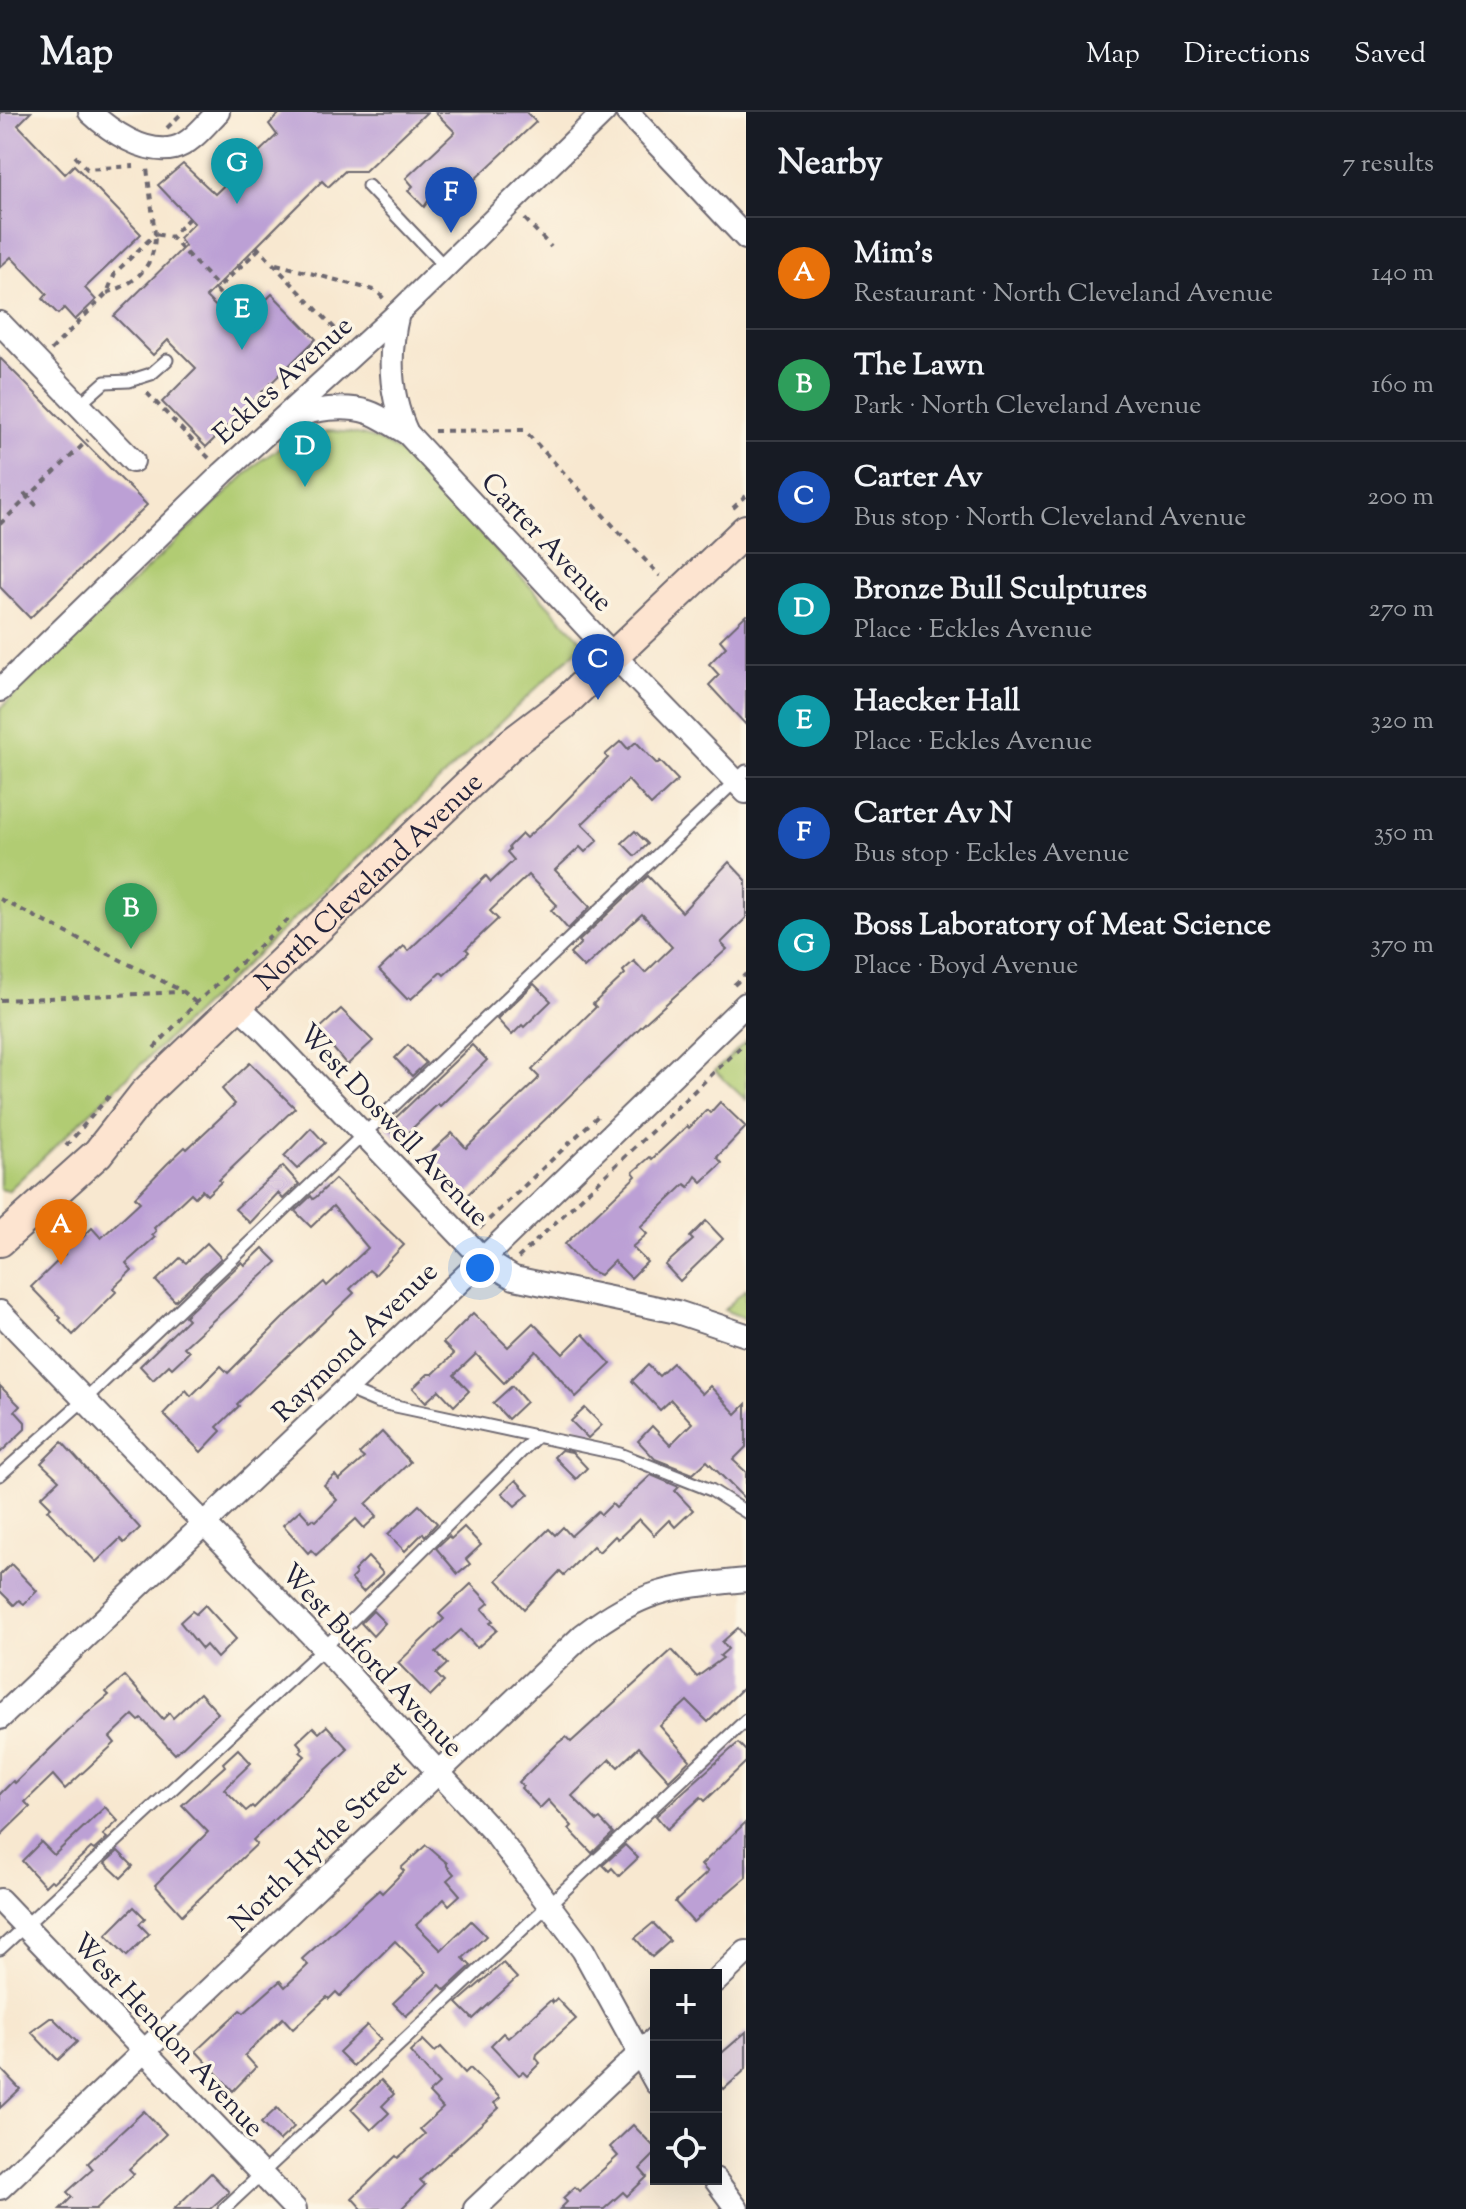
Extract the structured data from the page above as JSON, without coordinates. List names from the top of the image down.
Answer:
{
  "streets": {
    "main road": ["North Cleveland Avenue"],
    "street": [
      "Eckles Avenue",
      "Carter Avenue",
      "West Doswell Avenue",
      "Raymond Avenue",
      "West Buford Avenue",
      "North Hythe Street",
      "West Hendon Avenue"
    ]
  },
  "crossings": [
    ["Eckles Avenue", "Carter Avenue"],
    ["Carter Avenue", "North Cleveland Avenue"],
    ["North Cleveland Avenue", "West Doswell Avenue"],
    ["West Doswell Avenue", "Raymond Avenue"],
    ["Raymond Avenue", "West Buford Avenue"],
    ["West Buford Avenue", "North Hythe Street"],
    ["North Hythe Street", "West Hendon Avenue"]
  ],
  "page": {
    "header": "Map",
    "nav": ["Map", "Directions", "Saved"],
    "heading": ["Nearby", "7 results"],
    "pins": [
      "G",
      "F",
      "E",
      "D",
      "C",
      "B",
      "A"
    ],
    "list": [
      {
        "mark": "A",
        "name": "Mim's",
        "note": "Restaurant · North Cleveland Avenue",
        "value": "140 m"
      },
      {
        "mark": "B",
        "name": "The Lawn",
        "note": "Park · North Cleveland Avenue",
        "value": "160 m"
      },
      {
        "mark": "C",
        "name": "Carter Av",
        "note": "Bus stop · North Cleveland Avenue",
        "value": "200 m"
      },
      {
        "mark": "D",
        "name": "Bronze Bull Sculptures",
        "note": "Place · Eckles Avenue",
        "value": "270 m"
      },
      {
        "mark": "E",
        "name": "Haecker Hall",
        "note": "Place · Eckles Avenue",
        "value": "320 m"
      },
      {
        "mark": "F",
        "name": "Carter Av N",
        "note": "Bus stop · Eckles Avenue",
        "value": "350 m"
      },
      {
        "mark": "G",
        "name": "Boss Laboratory of Meat Science",
        "note": "Place · Boyd Avenue",
        "value": "370 m"
      }
    ],
    "map_buttons": ["+", "−"]
  }
}
